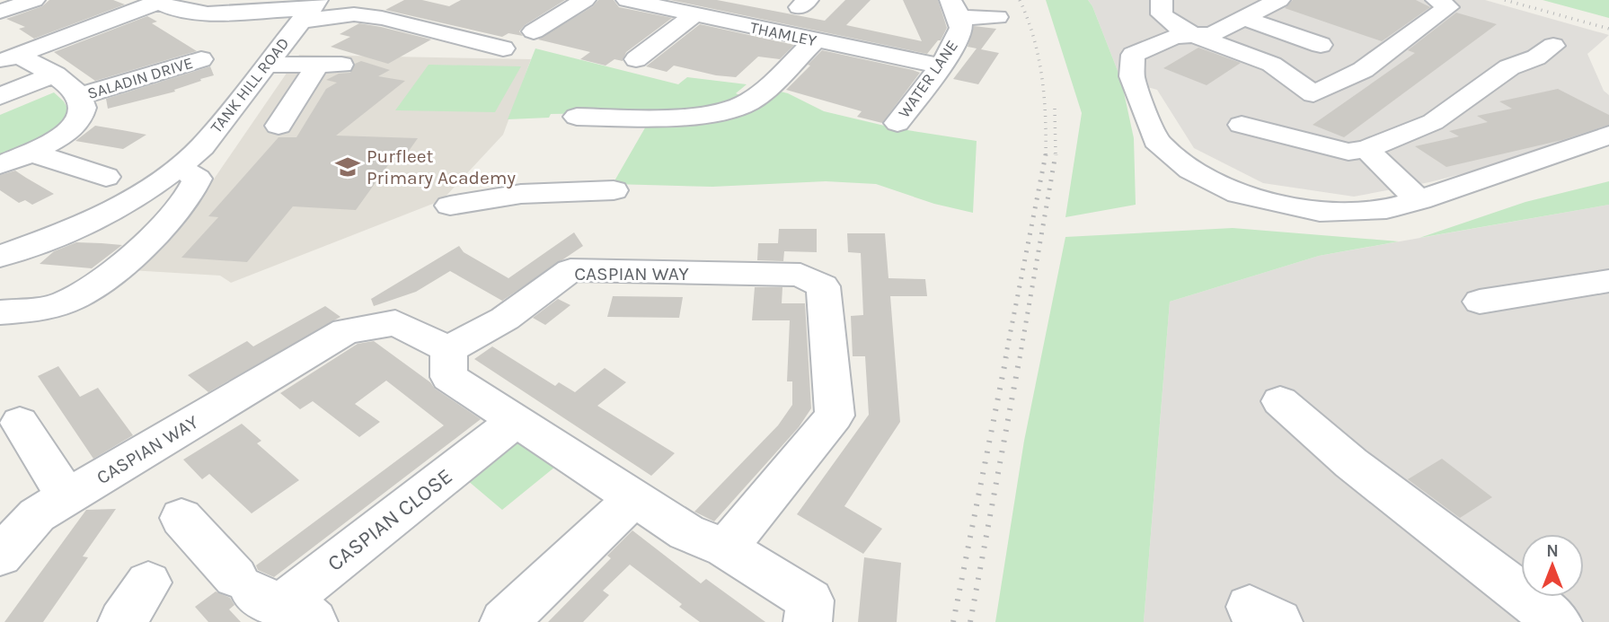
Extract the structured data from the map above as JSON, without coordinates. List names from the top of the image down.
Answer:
{
  "streets": {
    "street": [
      "THAMLEY",
      "SALADIN DRIVE",
      "WATER LANE",
      "TANK HILL ROAD",
      "CASPIAN WAY",
      "CASPIAN CLOSE"
    ]
  },
  "crossings": [
    ["THAMLEY", "WATER LANE"]
  ],
  "places": {
    "school or university": ["Purfleet Primary Academy"]
  },
  "north": "top"
}
